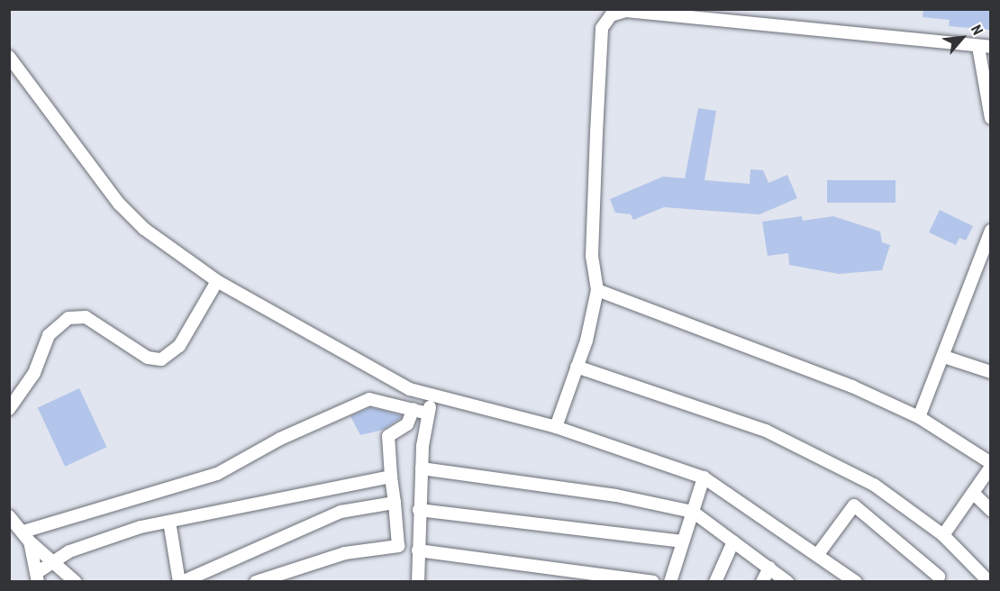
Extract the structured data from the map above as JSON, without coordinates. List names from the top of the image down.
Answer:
{
  "north": "top right"
}
